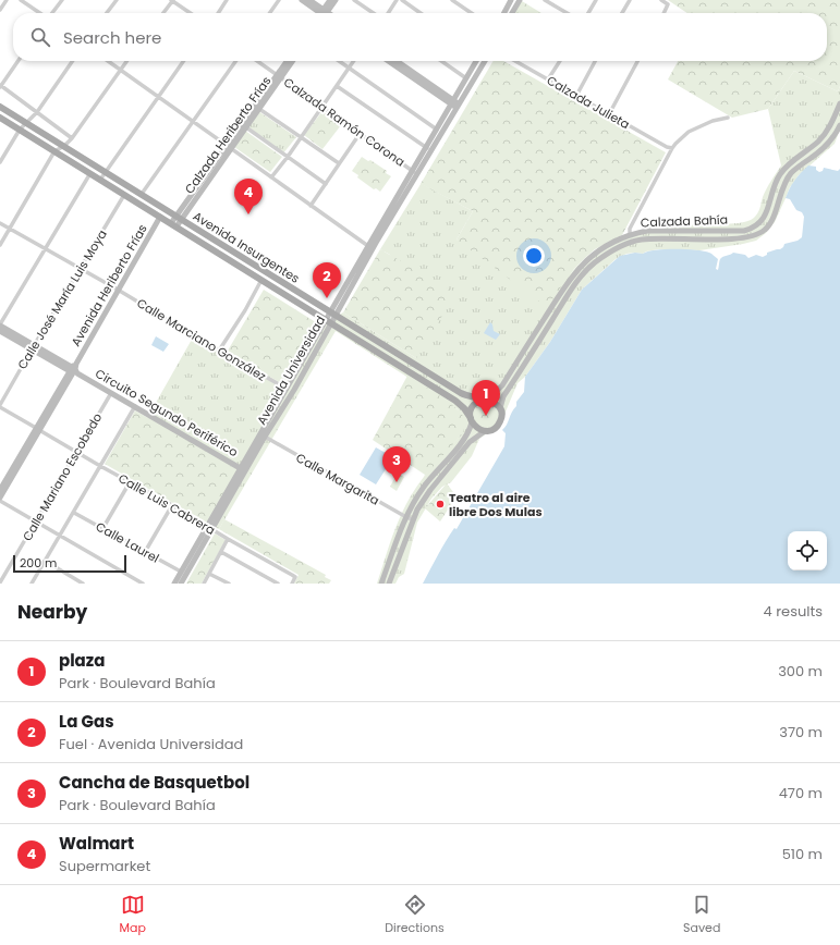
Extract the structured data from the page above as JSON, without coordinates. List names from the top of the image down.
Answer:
{
  "streets": {
    "main road": [
      "Calzada Heriberto Frías",
      "Calzada Bahía",
      "Avenida Insurgentes",
      "Avenida Heriberto Frías",
      "Avenida Universidad",
      "Circuito Segundo Periférico"
    ],
    "street": [
      "Calzada Julieta",
      "Calzada Ramón Corona",
      "Calle José María Luis Moya",
      "Calle Marciano González",
      "Calle Mariano Escobedo",
      "Calle Margarita",
      "Calle Luis Cabrera",
      "Calle Laurel"
    ]
  },
  "crossings": [
    ["Calzada Ramón Corona", "Calzada Heriberto Frías"],
    ["Calzada Ramón Corona", "Avenida Universidad"],
    ["Calzada Heriberto Frías", "Avenida Insurgentes"],
    ["Calzada Bahía", "Avenida Insurgentes"],
    ["Avenida Insurgentes", "Avenida Heriberto Frías"],
    ["Avenida Insurgentes", "Calle José María Luis Moya"],
    ["Avenida Insurgentes", "Avenida Universidad"],
    ["Avenida Heriberto Frías", "Calle Marciano González"],
    ["Avenida Heriberto Frías", "Circuito Segundo Periférico"],
    ["Avenida Heriberto Frías", "Calle Luis Cabrera"],
    ["Calle José María Luis Moya", "Calle Marciano González"],
    ["Calle José María Luis Moya", "Circuito Segundo Periférico"],
    ["Calle José María Luis Moya", "Calle Luis Cabrera"],
    ["Calle Marciano González", "Avenida Universidad"],
    ["Avenida Universidad", "Circuito Segundo Periférico"],
    ["Avenida Universidad", "Calle Margarita"],
    ["Avenida Universidad", "Calle Luis Cabrera"],
    ["Avenida Universidad", "Calle Laurel"],
    ["Circuito Segundo Periférico", "Calle Mariano Escobedo"],
    ["Calle Mariano Escobedo", "Calle Luis Cabrera"]
  ],
  "places": ["Teatro al aire libre Dos Mulas"],
  "scale_bar": "200 m",
  "page": {
    "search": "Search here",
    "pins": [
      "4",
      "2",
      "1",
      "3"
    ],
    "scale": "200 m",
    "heading": ["Nearby", "4 results"],
    "list": [
      {
        "mark": "1",
        "name": "plaza",
        "note": "Park · Boulevard Bahía",
        "value": "300 m"
      },
      {
        "mark": "2",
        "name": "La Gas",
        "note": "Fuel · Avenida Universidad",
        "value": "370 m"
      },
      {
        "mark": "3",
        "name": "Cancha de Basquetbol",
        "note": "Park · Boulevard Bahía",
        "value": "470 m"
      },
      {
        "mark": "4",
        "name": "Walmart",
        "note": "Supermarket",
        "value": "510 m"
      }
    ],
    "nav": ["Map", "Directions", "Saved"]
  }
}
